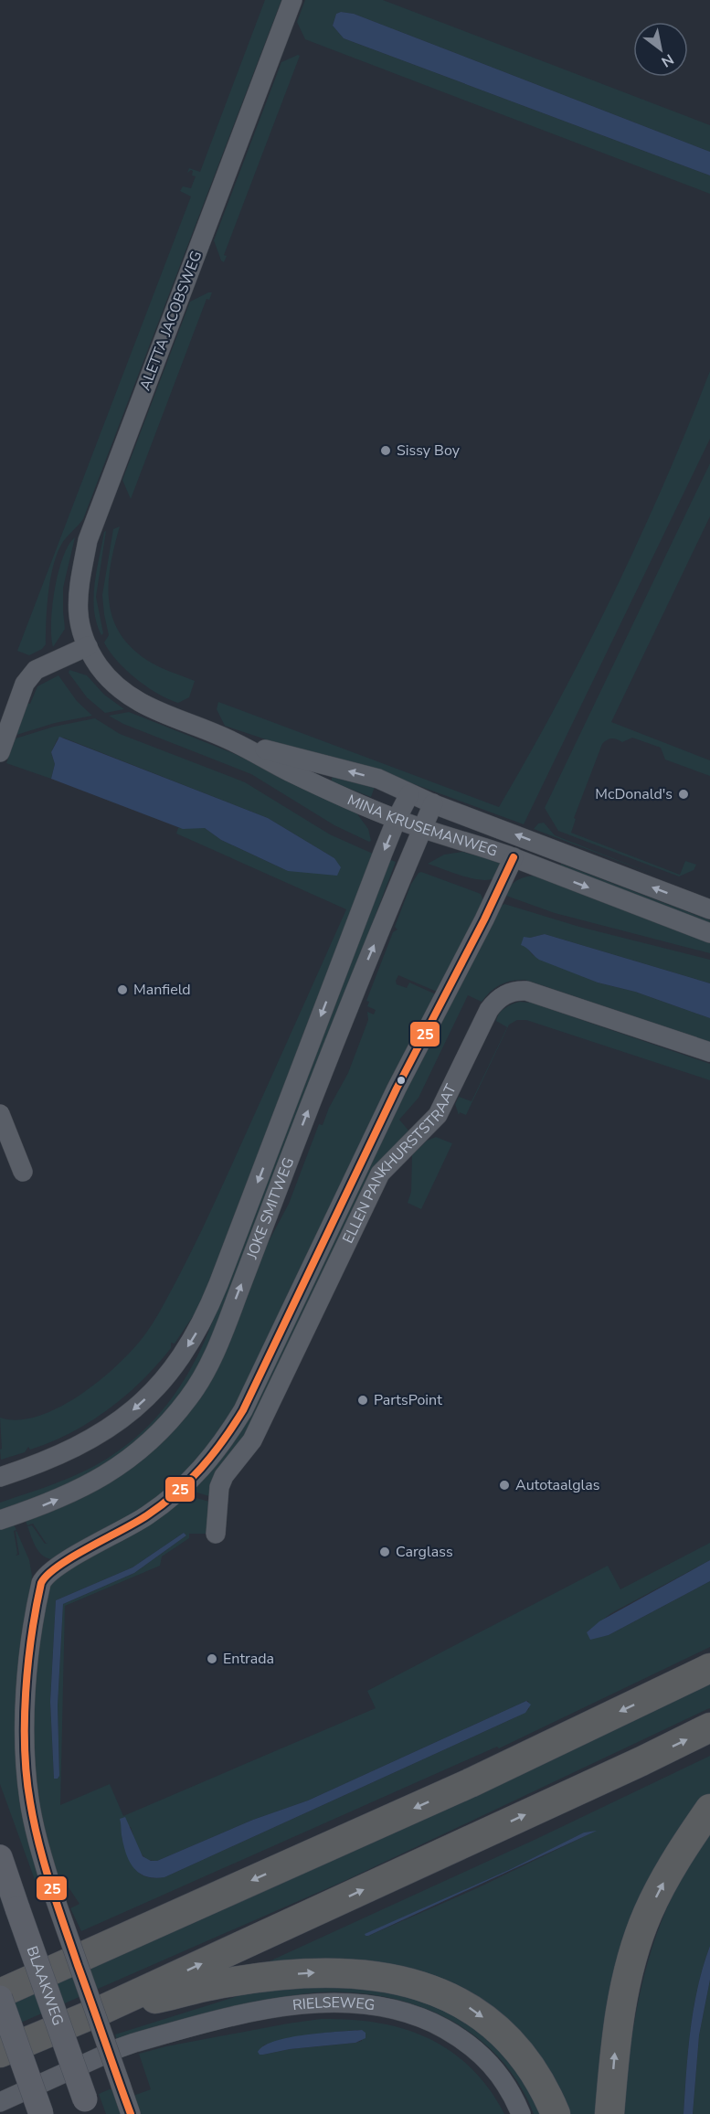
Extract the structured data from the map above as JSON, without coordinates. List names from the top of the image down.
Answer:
{
  "streets": {
    "main road": ["BLAAKWEG"],
    "street": [
      "ALETTA JACOBSWEG",
      "MINA KRUSEMANWEG",
      "ELLEN PANKHURSTSTRAAT",
      "JOKE SMITWEG",
      "RIELSEWEG"
    ]
  },
  "crossings": [
    ["ALETTA JACOBSWEG", "MINA KRUSEMANWEG"],
    ["MINA KRUSEMANWEG", "JOKE SMITWEG"]
  ],
  "places": [
    "Sissy Boy",
    "McDonald's",
    "Manfield",
    "PartsPoint",
    "Autotaalglas",
    "Carglass",
    "Entrada"
  ],
  "lines": ["transit line 25"],
  "north": "bottom right"
}
